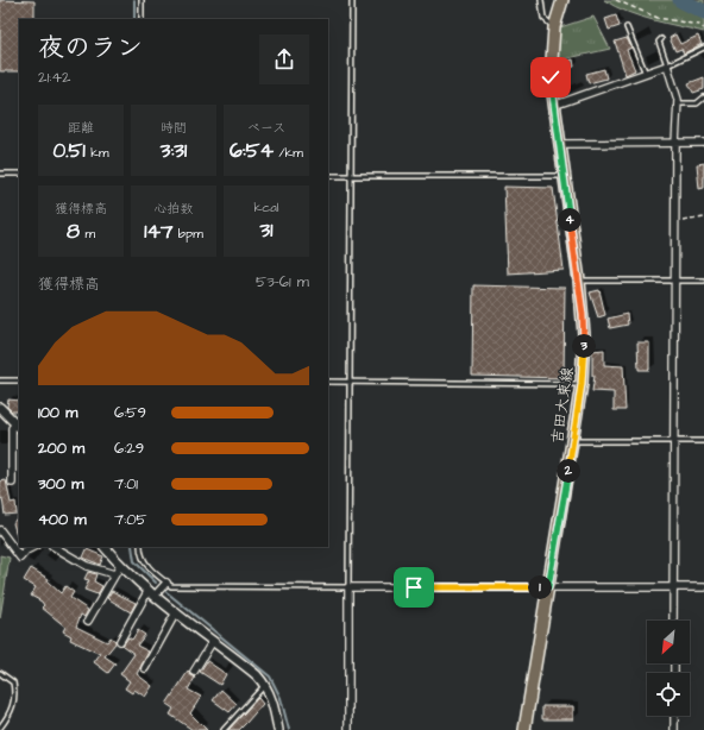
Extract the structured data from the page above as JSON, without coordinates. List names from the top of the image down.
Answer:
{
  "streets": {
    "main road": ["吉田大東線"]
  },
  "north": "bottom left",
  "page": {
    "heading": ["夜のラン", "21:42"],
    "stats": [
      ["距離", "0.51 km"],
      ["時間", "3:31"],
      ["ペース", "6:54 /km"],
      ["獲得標高", "8 m"],
      ["心拍数", "147 bpm"],
      ["kcal", "31"]
    ],
    "pins": [
      "4",
      "3",
      "2",
      "1"
    ],
    "chart": ["獲得標高", "53–61 m"],
    "list": [
      {
        "name": "100 m",
        "note": "6:59"
      },
      {
        "name": "200 m",
        "note": "6:29"
      },
      {
        "name": "300 m",
        "note": "7:01"
      },
      {
        "name": "400 m",
        "note": "7:05"
      }
    ]
  }
}
